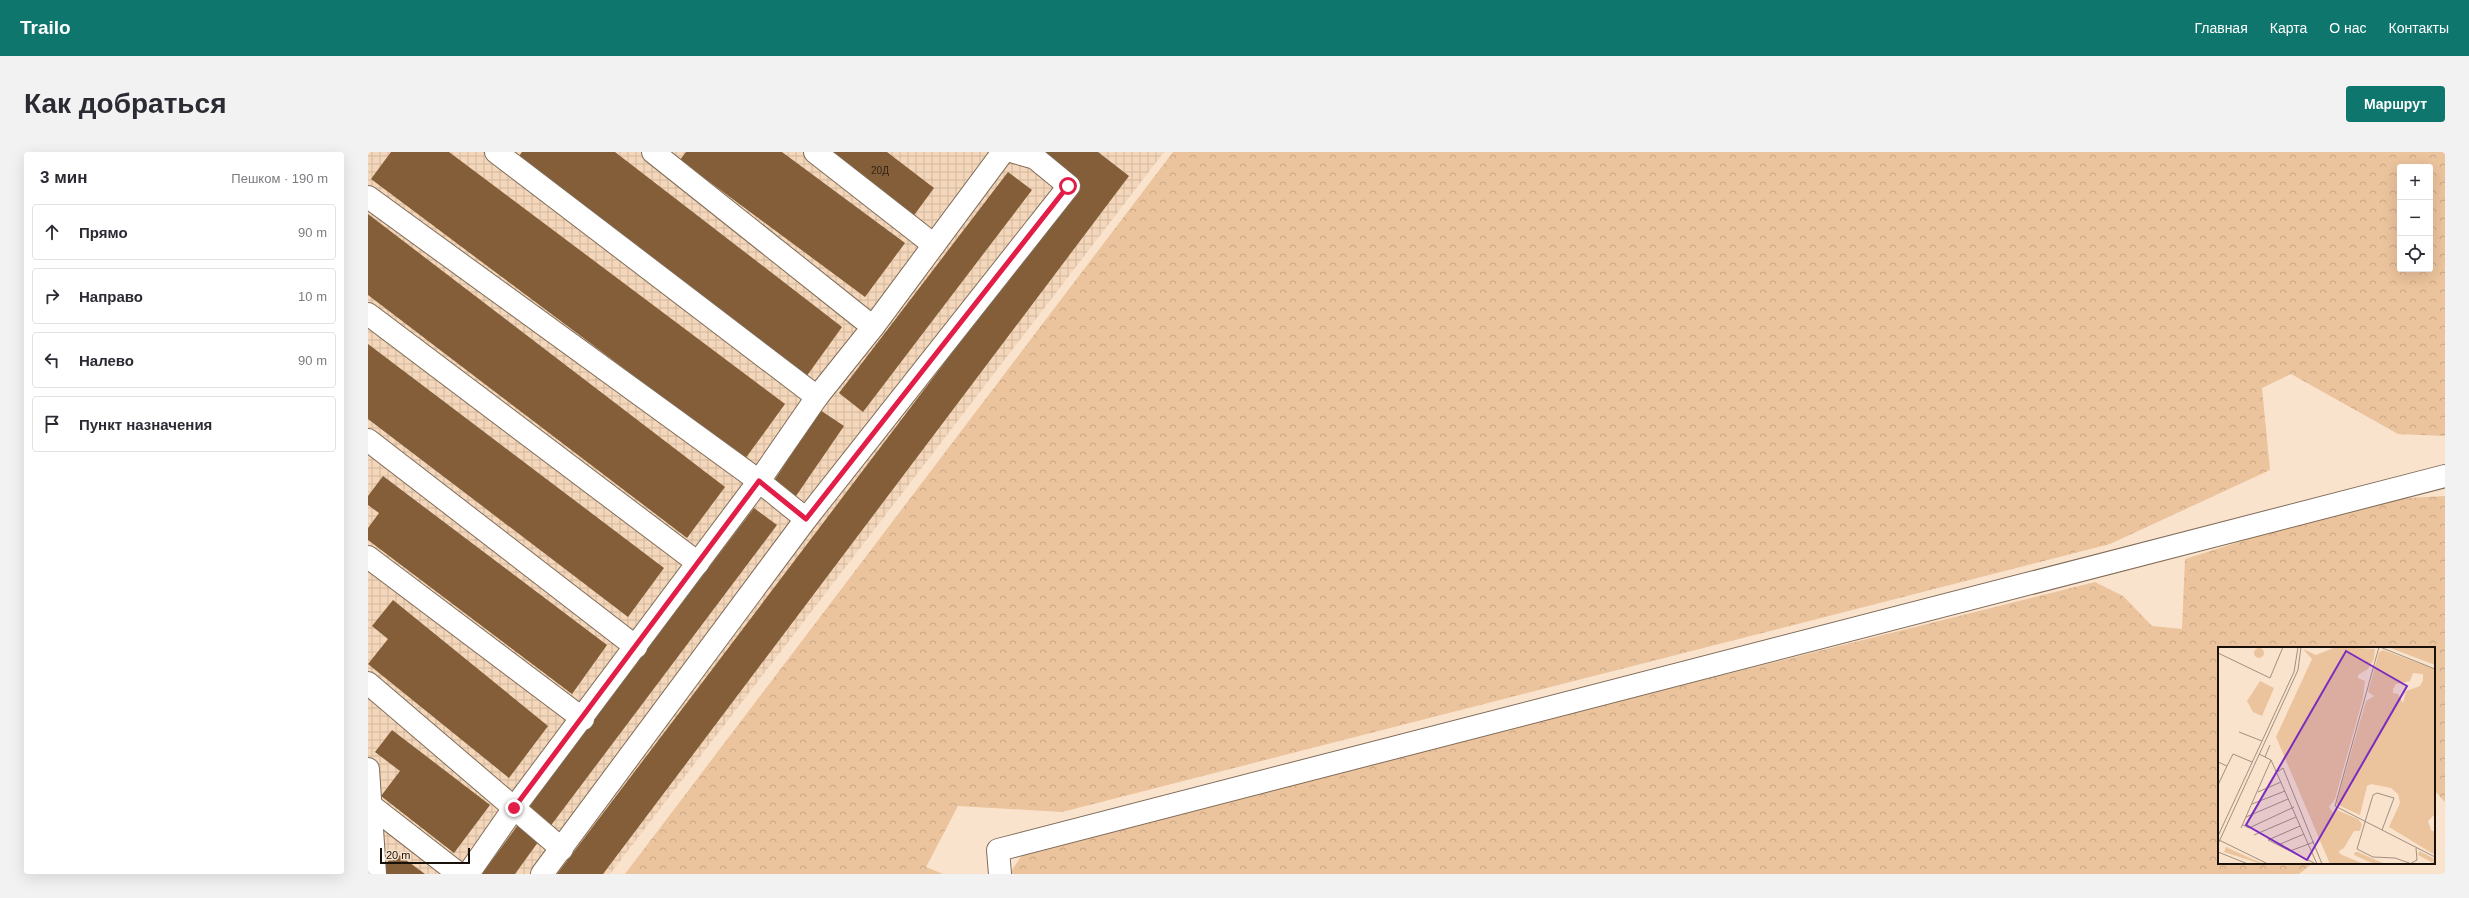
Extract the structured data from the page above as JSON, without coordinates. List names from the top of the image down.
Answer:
{
  "house_numbers": ["20Д"],
  "scale_bar": "20 m",
  "page": {
    "header": "Trailo",
    "nav": [
      "Главная",
      "Карта",
      "О нас",
      "Контакты"
    ],
    "buttons": "Маршрут",
    "title": "Как добраться",
    "heading": ["3 мин", "Пешком · 190 m"],
    "map_buttons": ["+", "−"],
    "list": [
      ["Прямо", "90 m"],
      ["Направо", "10 m"],
      ["Налево", "90 m"],
      "Пункт назначения"
    ],
    "scale": "20 m"
  }
}
